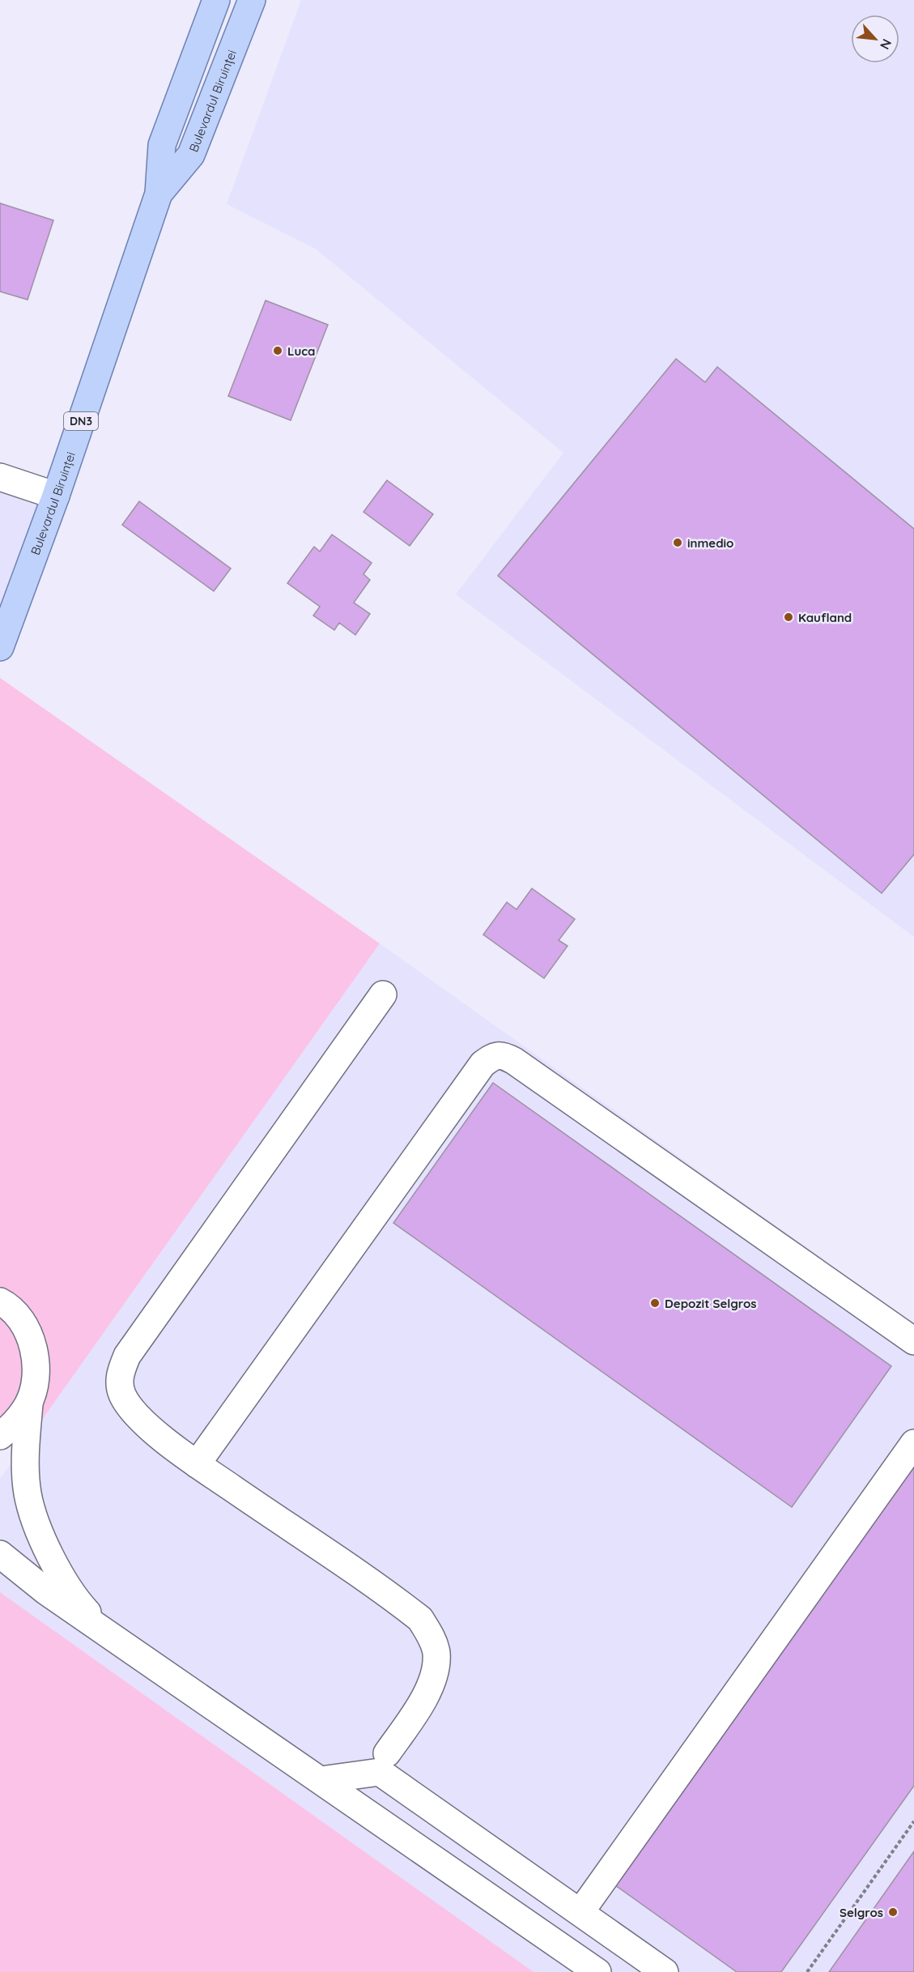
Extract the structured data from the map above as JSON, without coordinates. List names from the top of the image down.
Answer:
{
  "streets": {
    "main road": ["Bulevardul Biruinței", "DN3"]
  },
  "places": [
    "Luca",
    "inmedio",
    "Kaufland",
    "Depozit Selgros",
    "Selgros"
  ],
  "north": "bottom right"
}
